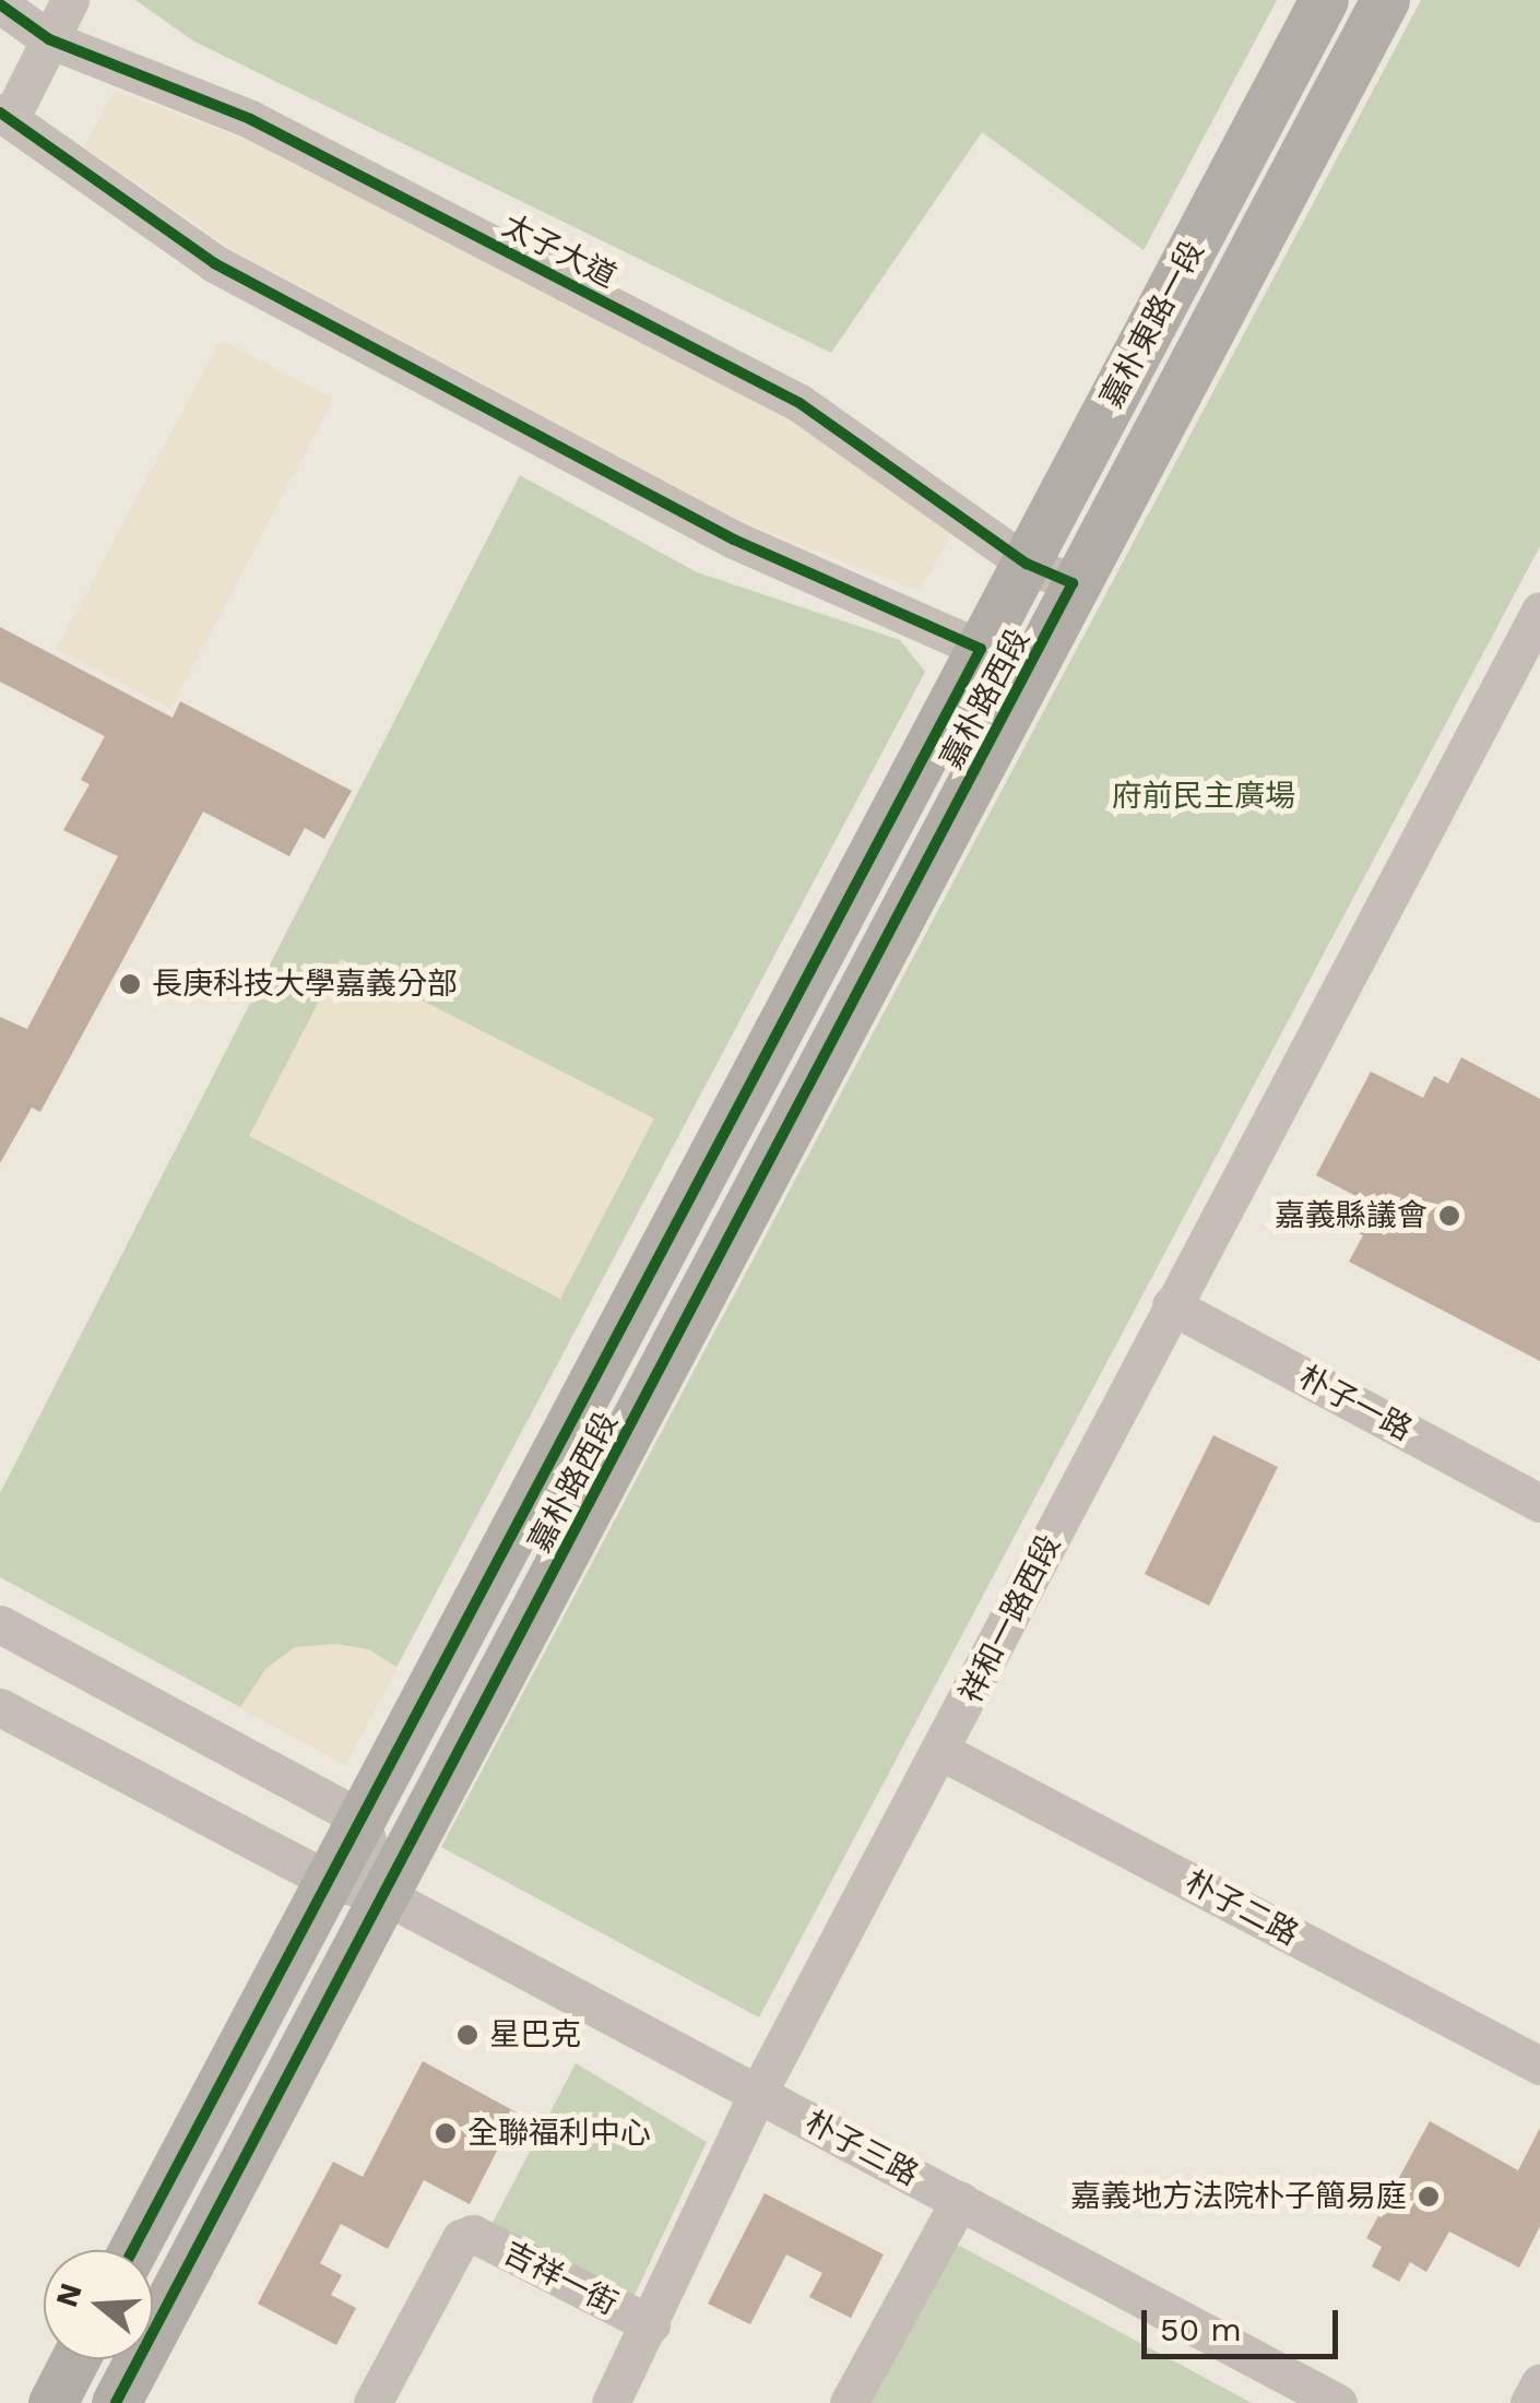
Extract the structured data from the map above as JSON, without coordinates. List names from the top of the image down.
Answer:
{
  "streets": {
    "main road": ["嘉朴東路一段", "嘉朴路西段"],
    "street": [
      "太子大道",
      "朴子一路",
      "祥和一路西段",
      "朴子二路",
      "朴子三路",
      "吉祥一街"
    ]
  },
  "crossings": [
    ["太子大道", "嘉朴東路一段"],
    ["太子大道", "嘉朴路西段"],
    ["嘉朴東路一段", "嘉朴路西段"],
    ["嘉朴路西段", "朴子三路"],
    ["朴子一路", "祥和一路西段"],
    ["祥和一路西段", "朴子二路"],
    ["祥和一路西段", "朴子三路"],
    ["祥和一路西段", "吉祥一街"]
  ],
  "parks": ["府前民主廣場"],
  "places": [
    "長庚科技大學嘉義分部",
    "嘉義縣議會",
    "星巴克",
    "全聯福利中心",
    "嘉義地方法院朴子簡易庭"
  ],
  "scale_bar": "50 m",
  "north": "left"
}
